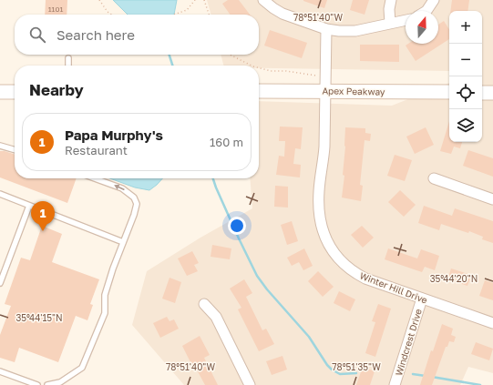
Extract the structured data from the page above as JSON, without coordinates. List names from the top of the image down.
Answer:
{
  "streets": {
    "main road": ["Apex Peakway"],
    "street": ["Winter Hill Drive", "Windcrest Drive"]
  },
  "crossings": [
    ["Apex Peakway", "Winter Hill Drive"],
    ["Winter Hill Drive", "Windcrest Drive"]
  ],
  "house_numbers": ["1101"],
  "north": "top",
  "page": {
    "map_buttons": ["+", "−"],
    "search": "Search here",
    "heading": "Nearby",
    "list": [
      {
        "mark": "1",
        "name": "Papa Murphy's",
        "note": "Restaurant",
        "value": "160 m"
      }
    ],
    "pins": "1"
  },
  "coordinates": [
    "78°51'40\"W",
    "35°44'20\"N",
    "35°44'15\"N",
    "78°51'35\"W"
  ]
}
